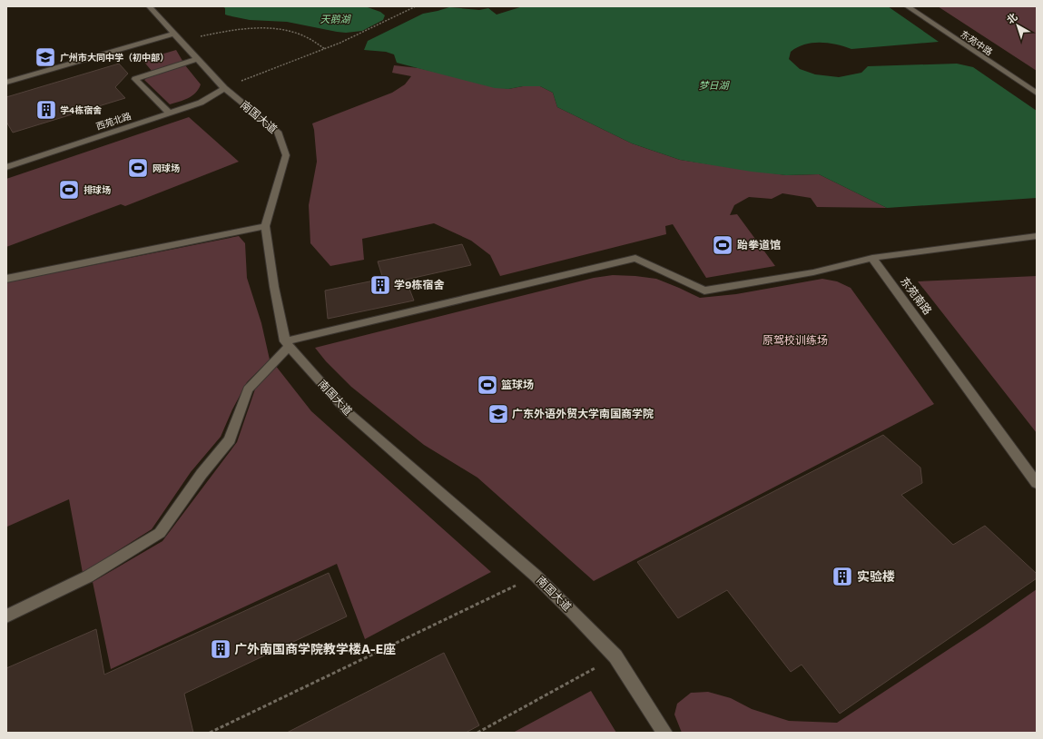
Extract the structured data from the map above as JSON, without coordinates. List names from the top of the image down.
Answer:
{
  "streets": {
    "street": [
      "东苑中路",
      "南国大道",
      "西苑北路",
      "东苑南路"
    ]
  },
  "crossings": [
    ["南国大道", "西苑北路"]
  ],
  "water": ["天鹅湖", "梦日湖"],
  "parks": ["原驾校训练场"],
  "places": {
    "school or university": ["广州市大同中学（初中部）", "广东外语外贸大学南国商学院"],
    "building": [
      "学4栋宿舍",
      "学9栋宿舍",
      "实验楼",
      "广外南国商学院教学楼A-E座"
    ],
    "sports": [
      "网球场",
      "排球场",
      "跆拳道馆",
      "篮球场"
    ]
  },
  "north": "top left"
}
